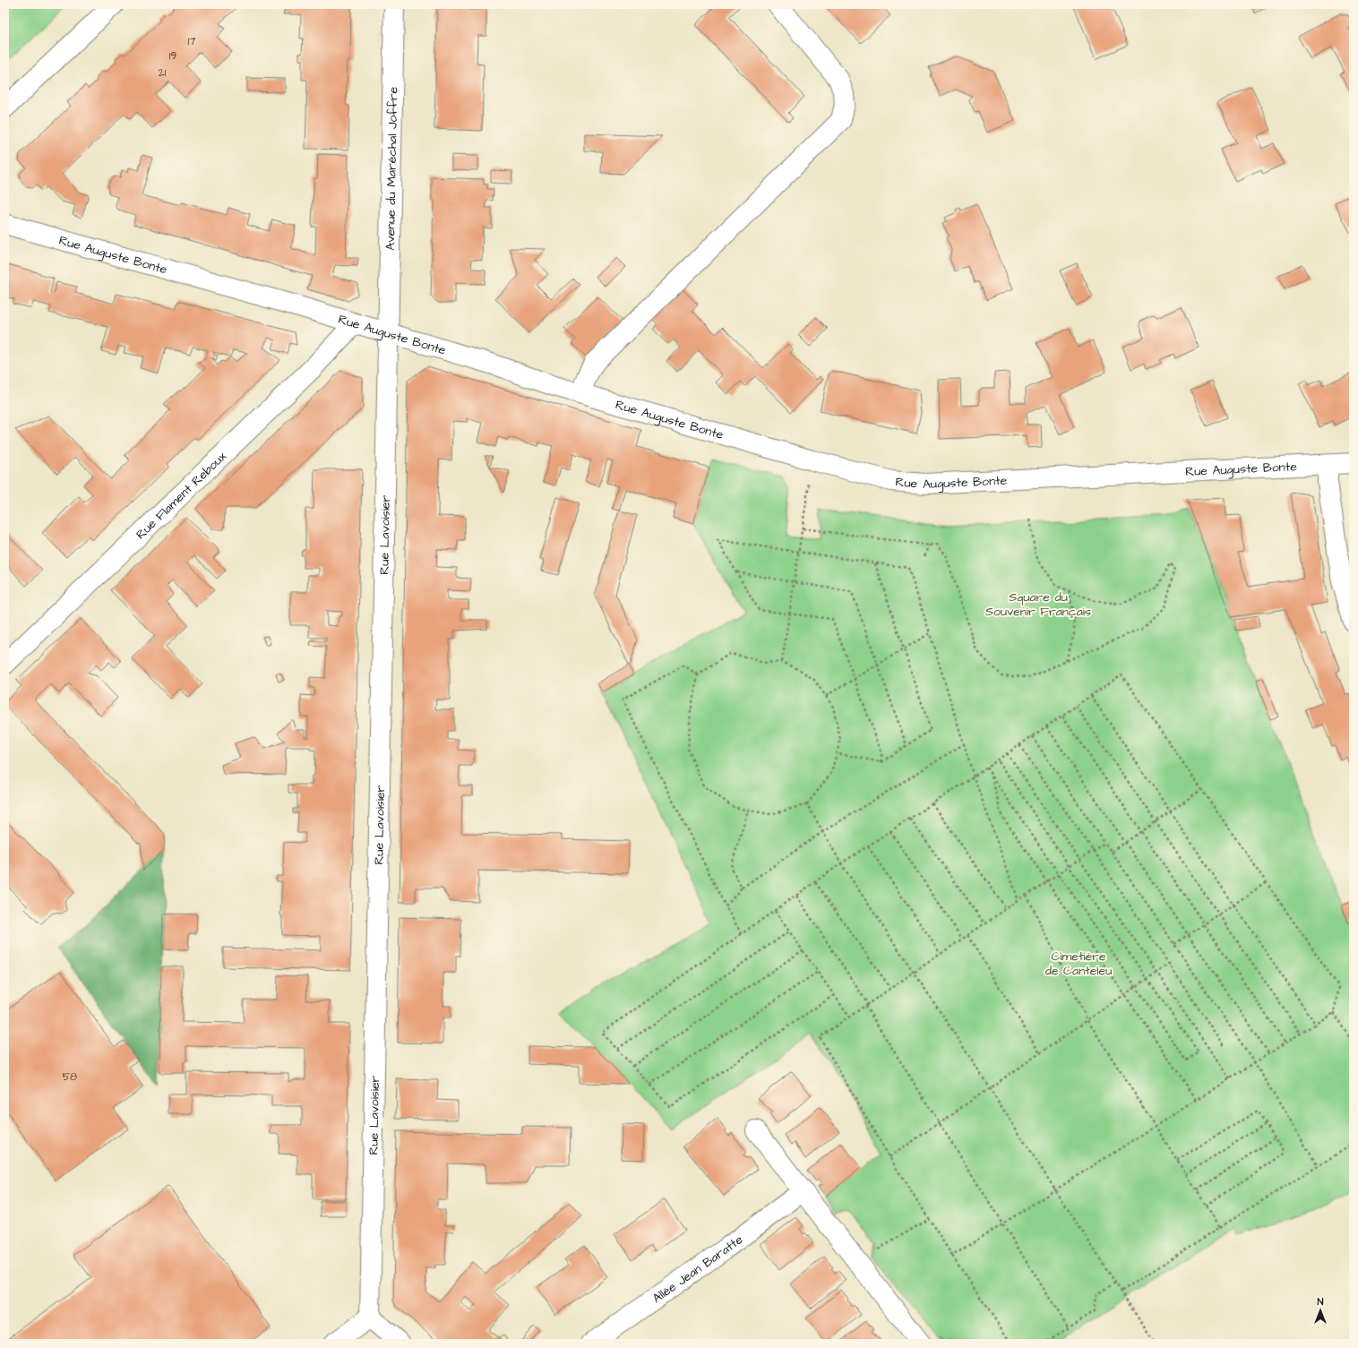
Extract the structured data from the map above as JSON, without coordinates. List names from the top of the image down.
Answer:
{
  "streets": {
    "street": [
      "Avenue du Maréchal Joffre",
      "Rue Auguste Bonte",
      "Rue Flament Reboux",
      "Rue Lavoisier",
      "Allée Jean Baratte"
    ]
  },
  "crossings": [
    ["Avenue du Maréchal Joffre", "Rue Auguste Bonte"],
    ["Avenue du Maréchal Joffre", "Rue Lavoisier"],
    ["Rue Auguste Bonte", "Rue Flament Reboux"],
    ["Rue Auguste Bonte", "Rue Lavoisier"]
  ],
  "parks": ["Square du Souvenir Français", "Cimetière de Canteleu"],
  "house_numbers": [
    "17",
    "19",
    "21",
    "58"
  ],
  "north": "top"
}
